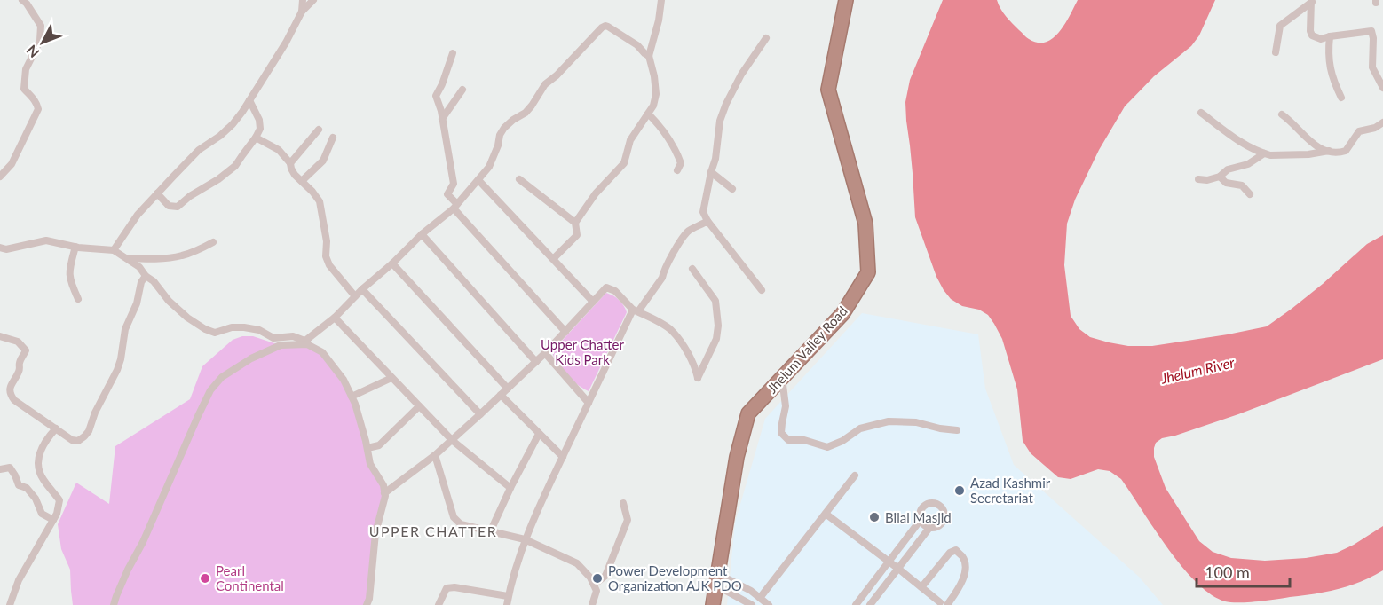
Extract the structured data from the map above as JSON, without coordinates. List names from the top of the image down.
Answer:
{
  "streets": {
    "highway": ["Jhelum Valley Road"]
  },
  "districts": ["UPPER CHATTER"],
  "water": ["Jhelum River"],
  "parks": ["Upper Chatter Kids Park"],
  "places": [
    "Azad Kashmir Secretariat",
    "Bilal Masjid",
    "Pearl Continental",
    "Power Development Organization AJK PDO"
  ],
  "scale_bar": "100 m",
  "north": "bottom left"
}
